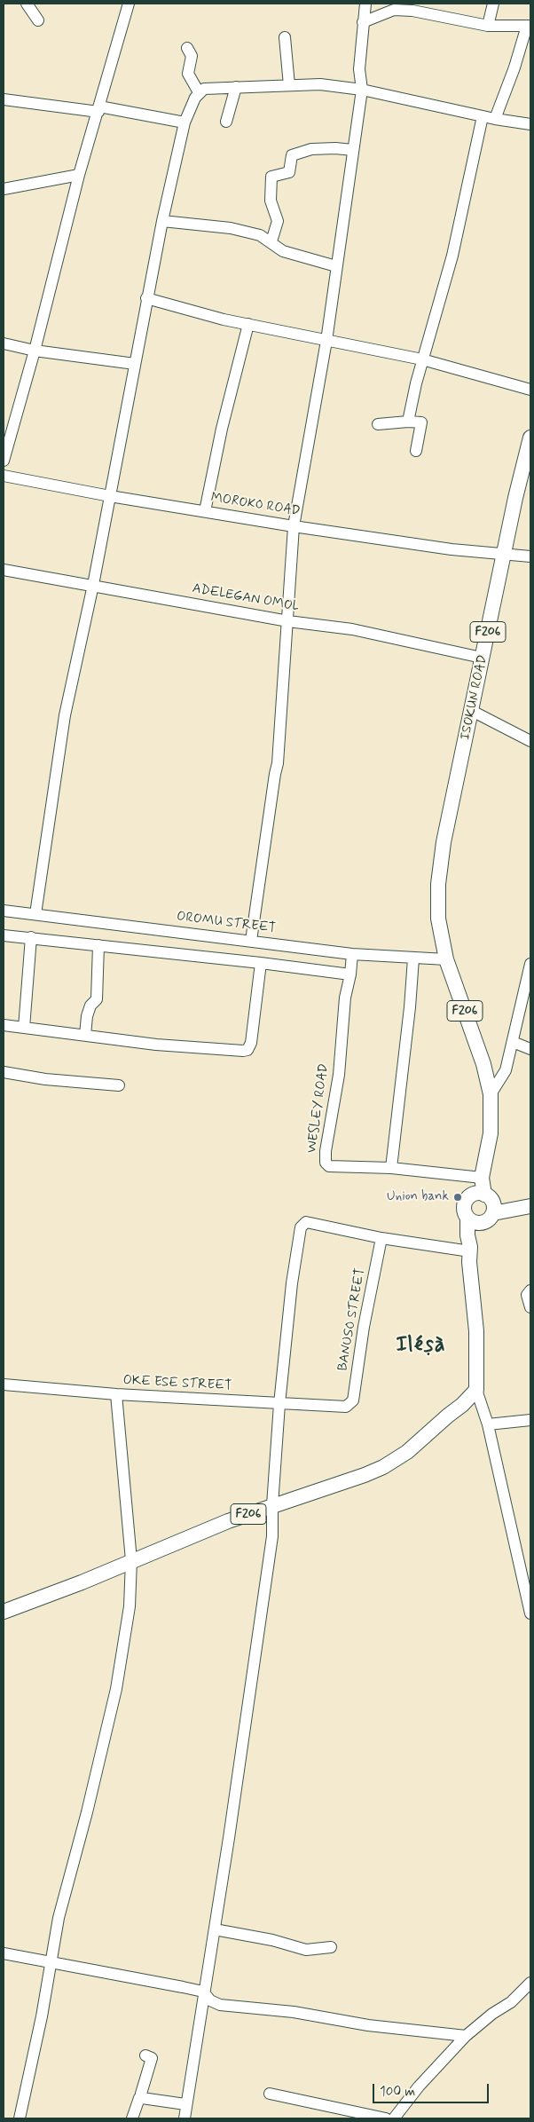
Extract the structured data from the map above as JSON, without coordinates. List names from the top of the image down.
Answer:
{
  "streets": {
    "main road": ["F206", "ISOKUN ROAD"],
    "street": [
      "MOROKO ROAD",
      "ADELEGAN OMOL",
      "OROMU STREET",
      "WESLEY ROAD",
      "BANUSO STREET",
      "OKE ESE STREET"
    ]
  },
  "crossings": [
    ["MOROKO ROAD", "ISOKUN ROAD"],
    ["ADELEGAN OMOL", "ISOKUN ROAD"],
    ["F206", "ISOKUN ROAD"],
    ["F206", "OROMU STREET"],
    ["F206", "WESLEY ROAD"],
    ["ISOKUN ROAD", "OROMU STREET"],
    ["OROMU STREET", "WESLEY ROAD"],
    ["BANUSO STREET", "OKE ESE STREET"]
  ],
  "districts": ["Iléṣà"],
  "places": ["Union bank"],
  "scale_bar": "100 m"
}
